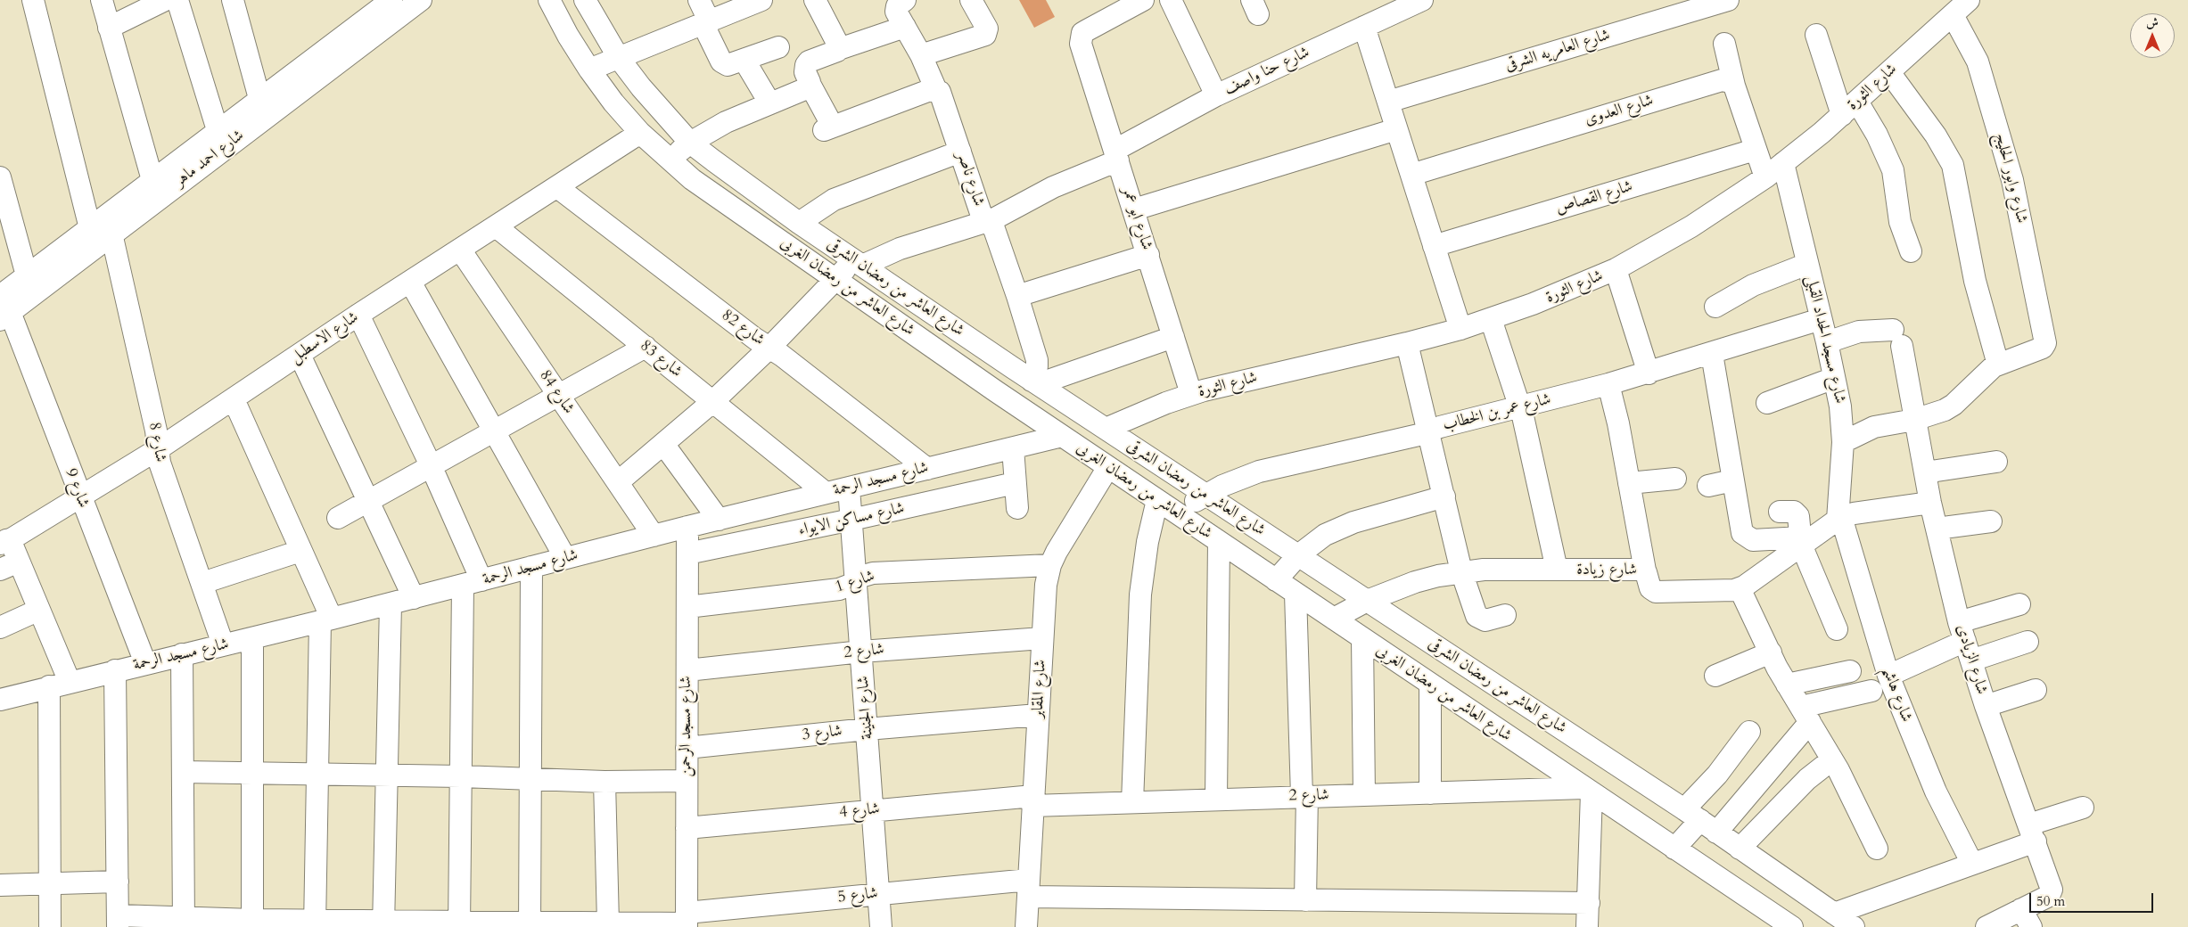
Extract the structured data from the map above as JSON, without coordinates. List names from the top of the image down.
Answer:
{
  "streets": {
    "street": [
      "شارع العامريه الشرقى",
      "شارع حنا واصف",
      "شارع الثورة",
      "شارع العدوى",
      "شارع احمد ماهر",
      "شارع وابور الحليج",
      "شارع ناصر",
      "شارع القصاص",
      "شارع ابو عمر",
      "شارع العاشر من رمضان الغربى",
      "شارع العاشر من رمضان الشرقى",
      "شارع 82",
      "شارع الاسطبل",
      "شارع مسجد الحداد القبلى",
      "شارع 83",
      "شارع 84",
      "شارع عمر بن الخطاب",
      "شارع 8",
      "شارع مسجد الرحمة",
      "شارع 9",
      "شارع مساكن الايواء",
      "شارع زيادة",
      "شارع 1",
      "شارع 2",
      "شارع الزيادى",
      "شارع المقابر",
      "شارع هاشم",
      "شارع الجنينة",
      "شارع مسجد الرحمن",
      "شارع 3",
      "شارع 4",
      "شارع 5"
    ]
  },
  "crossings": [
    ["شارع حنا واصف", "شارع ناصر"],
    ["شارع حنا واصف", "شارع ابو عمر"],
    ["شارع حنا واصف", "شارع العاشر من رمضان الشرقى"],
    ["شارع الثورة", "شارع وابور الحليج"],
    ["شارع الثورة", "شارع ابو عمر"],
    ["شارع الثورة", "شارع العاشر من رمضان الشرقى"],
    ["شارع الثورة", "شارع مسجد الحداد القبلى"],
    ["شارع احمد ماهر", "شارع 8"],
    ["شارع احمد ماهر", "شارع 9"],
    ["شارع ناصر", "شارع العاشر من رمضان الشرقى"],
    ["شارع العاشر من رمضان الغربى", "شارع الاسطبل"],
    ["شارع العاشر من رمضان الغربى", "شارع عمر بن الخطاب"],
    ["شارع العاشر من رمضان الغربى", "شارع مسجد الرحمة"],
    ["شارع العاشر من رمضان الغربى", "شارع زيادة"],
    ["شارع العاشر من رمضان الغربى", "شارع 2"],
    ["شارع العاشر من رمضان الغربى", "شارع المقابر"],
    ["شارع العاشر من رمضان الشرقى", "شارع عمر بن الخطاب"],
    ["شارع العاشر من رمضان الشرقى", "شارع زيادة"],
    ["شارع العاشر من رمضان الشرقى", "شارع المقابر"],
    ["شارع 82", "شارع الاسطبل"],
    ["شارع 82", "شارع مسجد الرحمة"],
    ["شارع الاسطبل", "شارع 83"],
    ["شارع الاسطبل", "شارع 84"],
    ["شارع الاسطبل", "شارع 8"],
    ["شارع الاسطبل", "شارع 9"],
    ["شارع مسجد الحداد القبلى", "شارع عمر بن الخطاب"],
    ["شارع مسجد الحداد القبلى", "شارع زيادة"],
    ["شارع مسجد الحداد القبلى", "شارع الزيادى"],
    ["شارع مسجد الحداد القبلى", "شارع هاشم"],
    ["شارع 83", "شارع مسجد الرحمة"],
    ["شارع 84", "شارع مسجد الرحمة"],
    ["شارع 8", "شارع مسجد الرحمة"],
    ["شارع مسجد الرحمة", "شارع 9"],
    ["شارع مسجد الرحمة", "شارع الجنينة"],
    ["شارع مسجد الرحمة", "شارع مسجد الرحمن"],
    ["شارع مساكن الايواء", "شارع الجنينة"],
    ["شارع مساكن الايواء", "شارع مسجد الرحمن"],
    ["شارع زيادة", "شارع الزيادى"],
    ["شارع زيادة", "شارع هاشم"],
    ["شارع 1", "شارع المقابر"],
    ["شارع 1", "شارع الجنينة"],
    ["شارع 1", "شارع مسجد الرحمن"],
    ["شارع 2", "شارع المقابر"],
    ["شارع 2", "شارع الجنينة"],
    ["شارع 2", "شارع مسجد الرحمن"],
    ["شارع 2", "شارع 4"],
    ["شارع المقابر", "شارع 3"],
    ["شارع المقابر", "شارع 4"],
    ["شارع المقابر", "شارع 5"],
    ["شارع الجنينة", "شارع 3"],
    ["شارع الجنينة", "شارع 4"],
    ["شارع الجنينة", "شارع 5"],
    ["شارع مسجد الرحمن", "شارع 3"],
    ["شارع مسجد الرحمن", "شارع 4"],
    ["شارع مسجد الرحمن", "شارع 5"]
  ],
  "scale_bar": "50 m",
  "north": "top"
}
